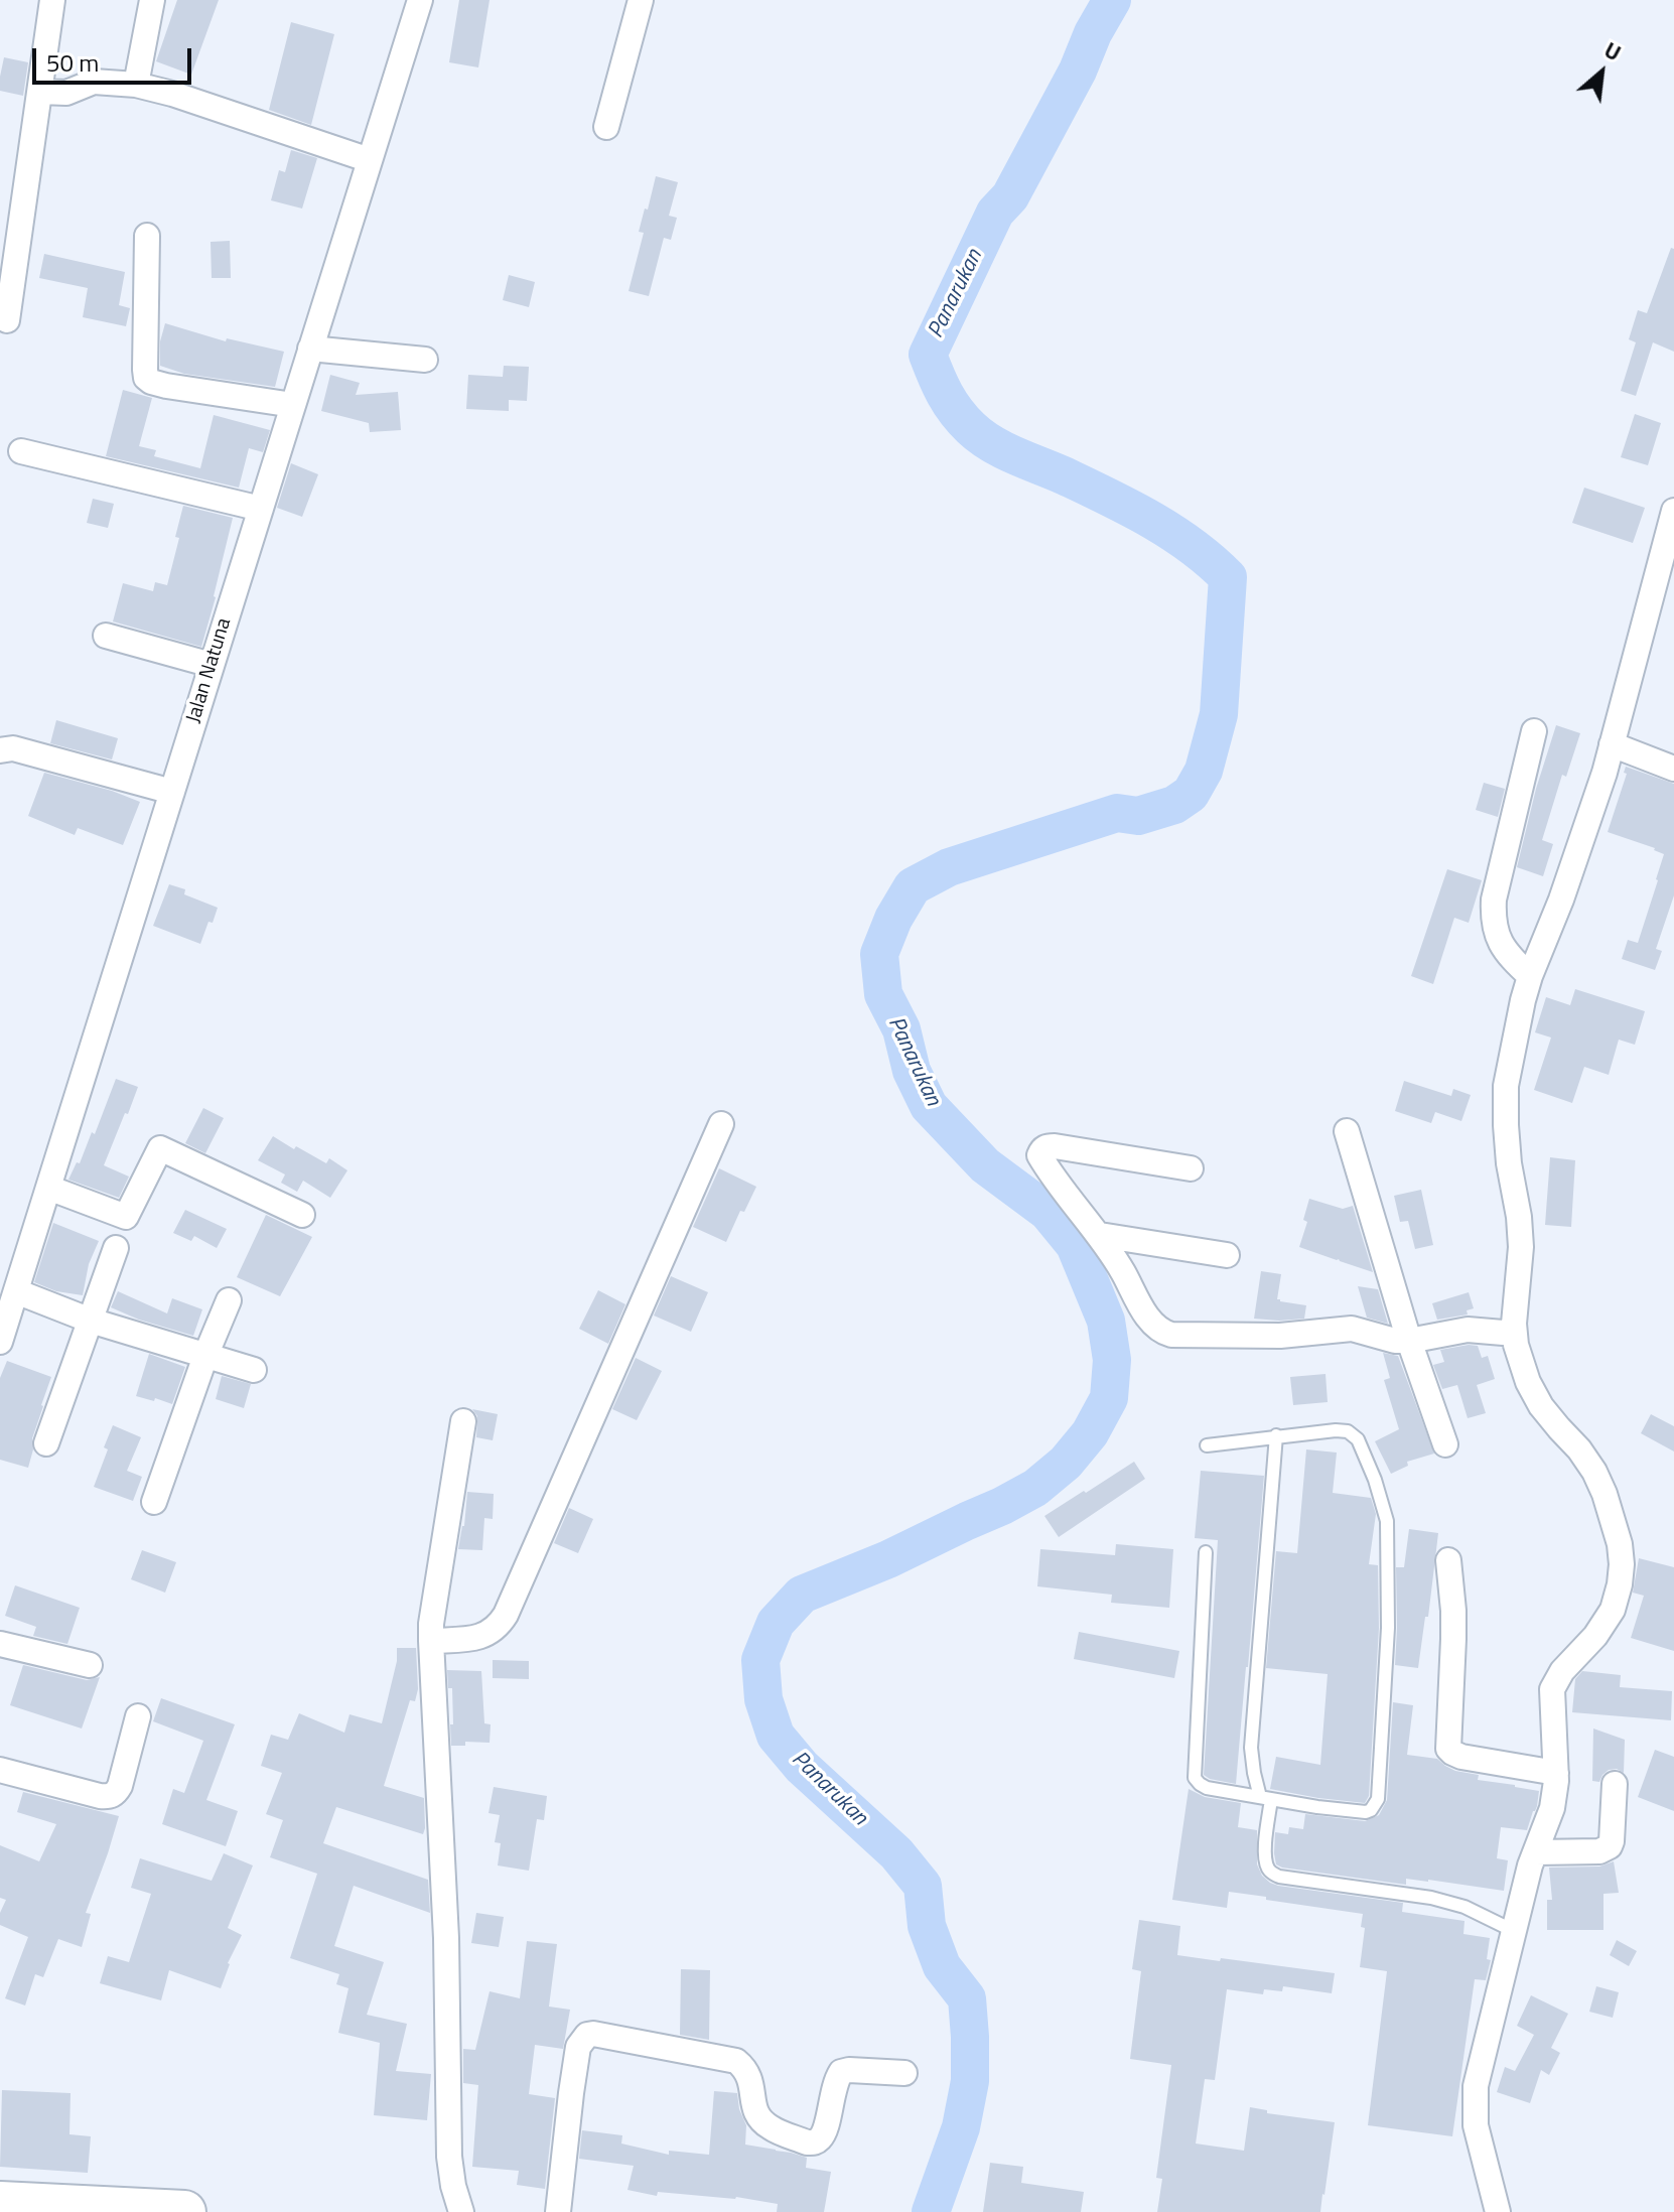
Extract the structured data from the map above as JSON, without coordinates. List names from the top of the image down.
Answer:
{
  "streets": {
    "street": ["Jalan Natuna"]
  },
  "water": ["Panarukan"],
  "scale_bar": "50 m",
  "north": "top right"
}
